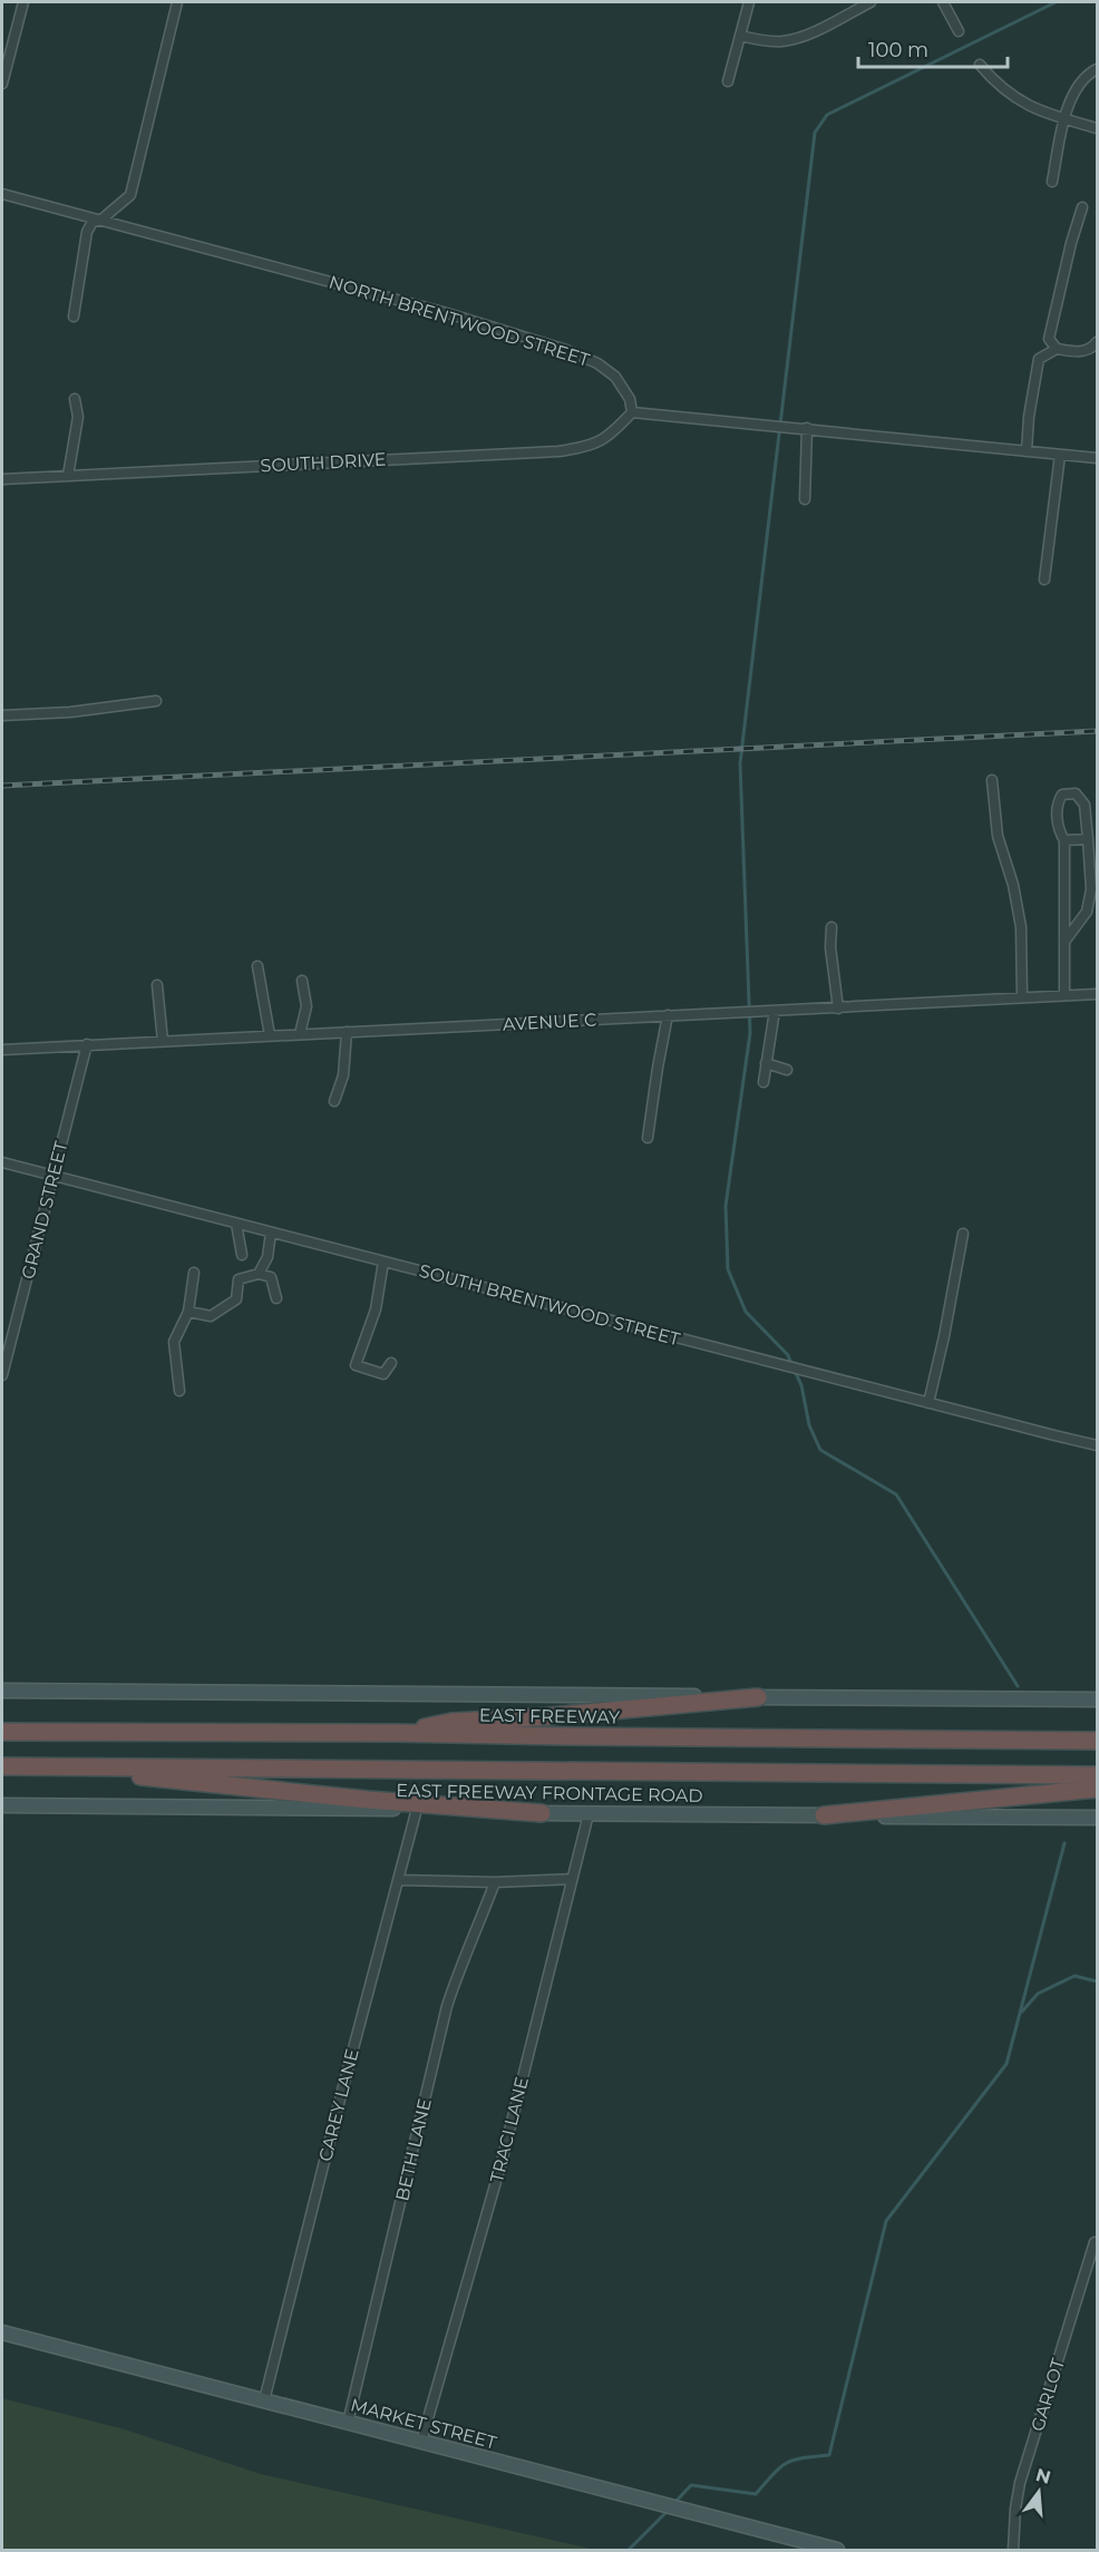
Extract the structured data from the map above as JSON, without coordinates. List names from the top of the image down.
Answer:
{
  "streets": {
    "highway": ["EAST FREEWAY"],
    "main road": ["EAST FREEWAY FRONTAGE ROAD", "MARKET STREET"],
    "street": [
      "NORTH BRENTWOOD STREET",
      "SOUTH DRIVE",
      "AVENUE C",
      "GRAND STREET",
      "SOUTH BRENTWOOD STREET",
      "CAREY LANE",
      "TRACI LANE",
      "BETH LANE",
      "GARLOT"
    ]
  },
  "crossings": [
    ["NORTH BRENTWOOD STREET", "SOUTH DRIVE"],
    ["AVENUE C", "GRAND STREET"],
    ["GRAND STREET", "SOUTH BRENTWOOD STREET"],
    ["EAST FREEWAY FRONTAGE ROAD", "CAREY LANE"],
    ["EAST FREEWAY FRONTAGE ROAD", "TRACI LANE"],
    ["CAREY LANE", "MARKET STREET"],
    ["TRACI LANE", "MARKET STREET"],
    ["BETH LANE", "MARKET STREET"]
  ],
  "scale_bar": "100 m",
  "north": "top"
}
